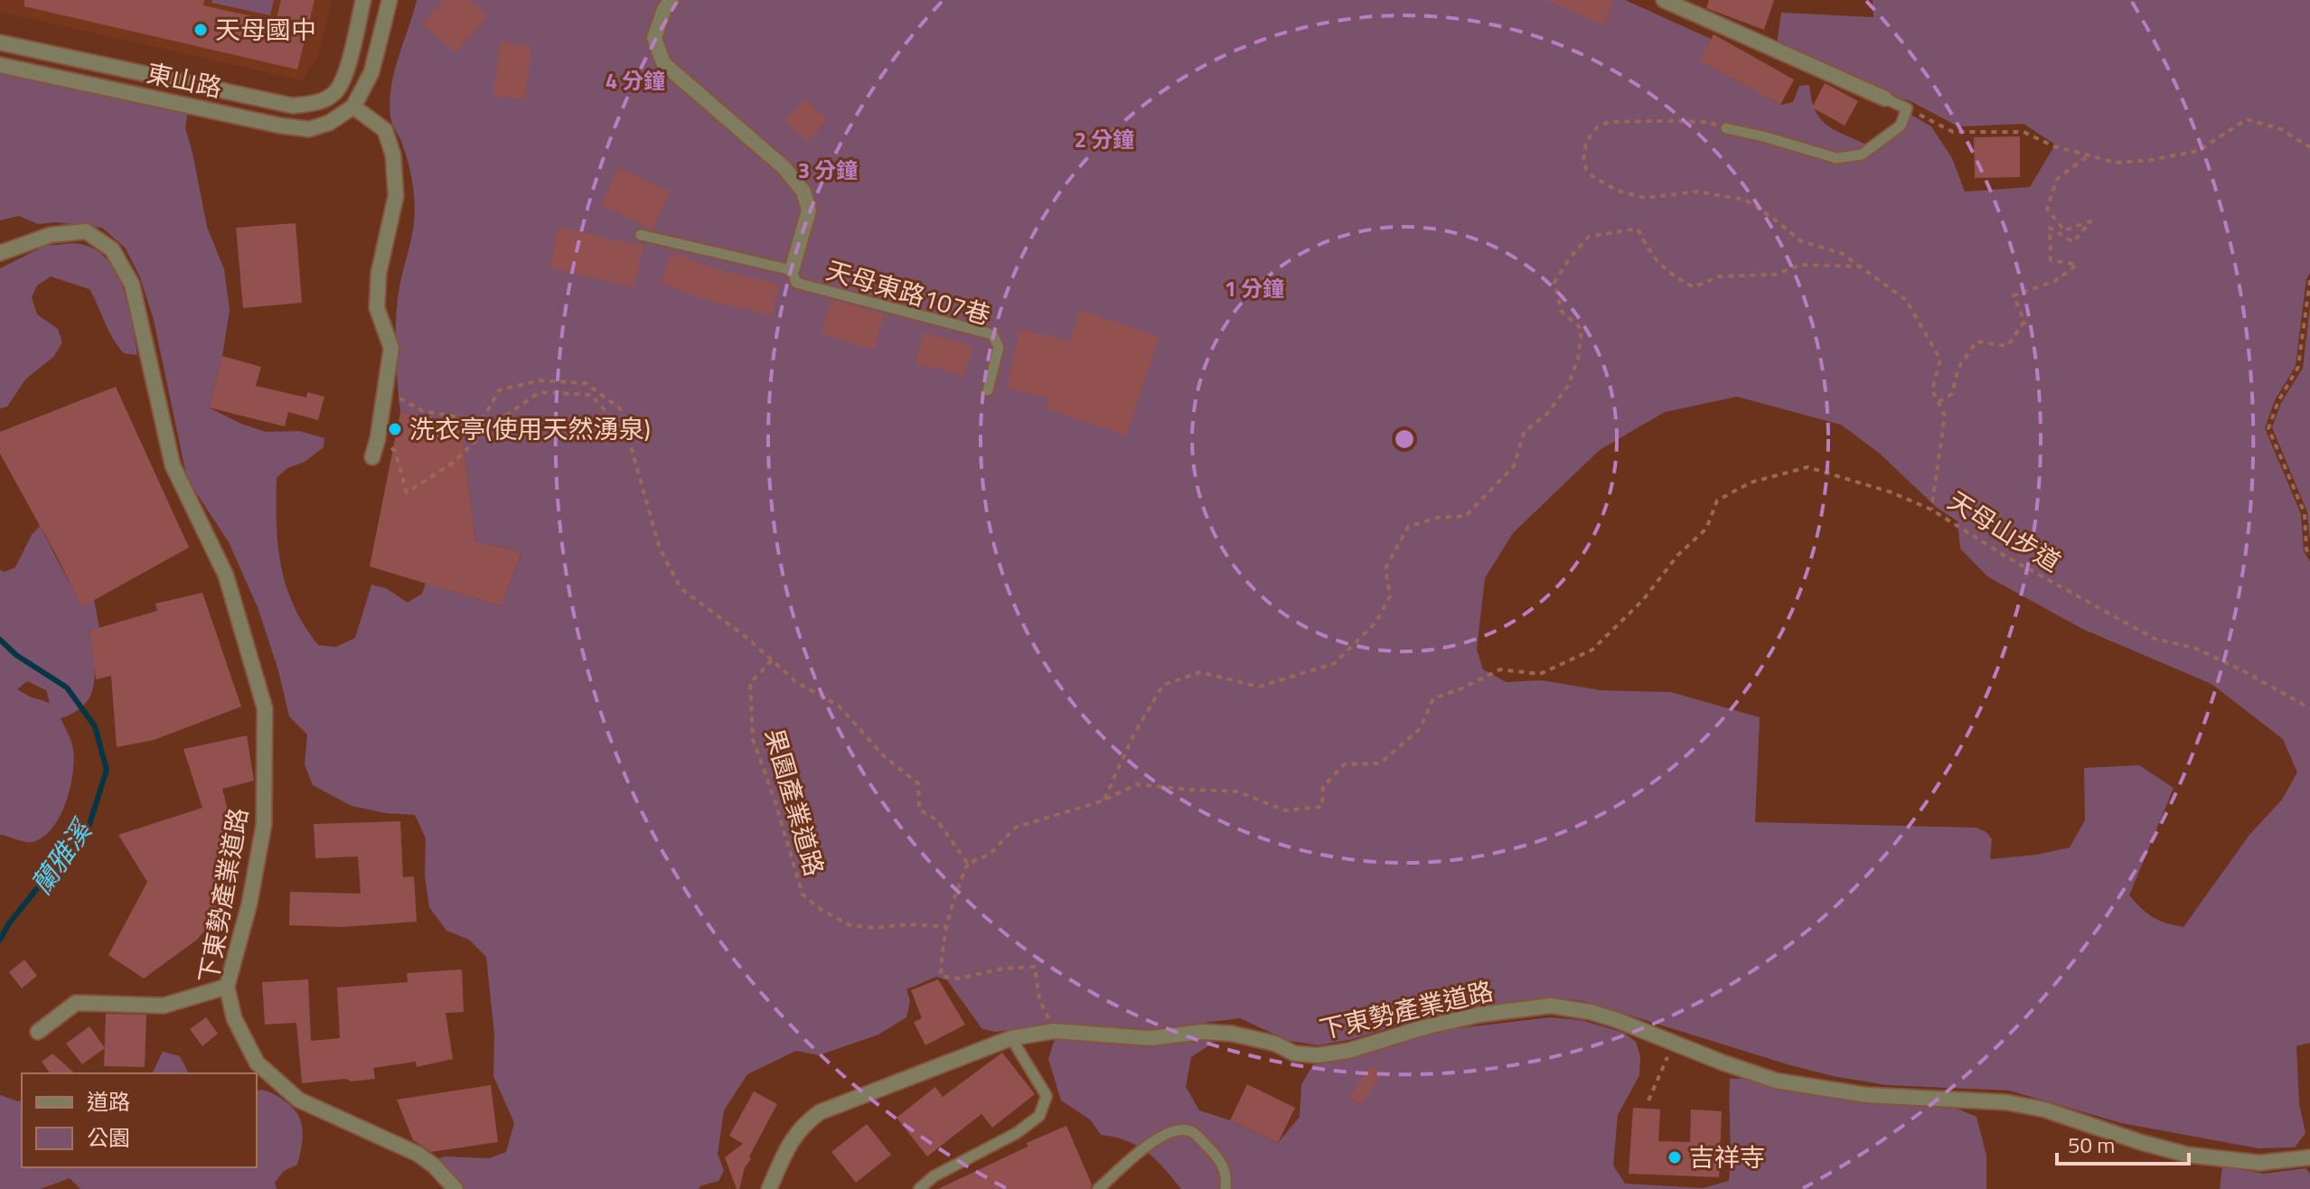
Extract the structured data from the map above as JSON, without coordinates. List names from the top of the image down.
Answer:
{
  "streets": {
    "street": ["東山路", "下東勢產業道路"],
    "lane": ["天母東路107巷"],
    "path": ["天母山步道", "果園產業道路"]
  },
  "water": ["蘭雅溪"],
  "places": ["天母國中", "洗衣亭(使用天然湧泉)", "吉祥寺"],
  "legend": ["道路", "公園"],
  "scale_bar": "50 m",
  "rings": [
    "4 分鐘",
    "2 分鐘",
    "3 分鐘",
    "1 分鐘"
  ]
}
